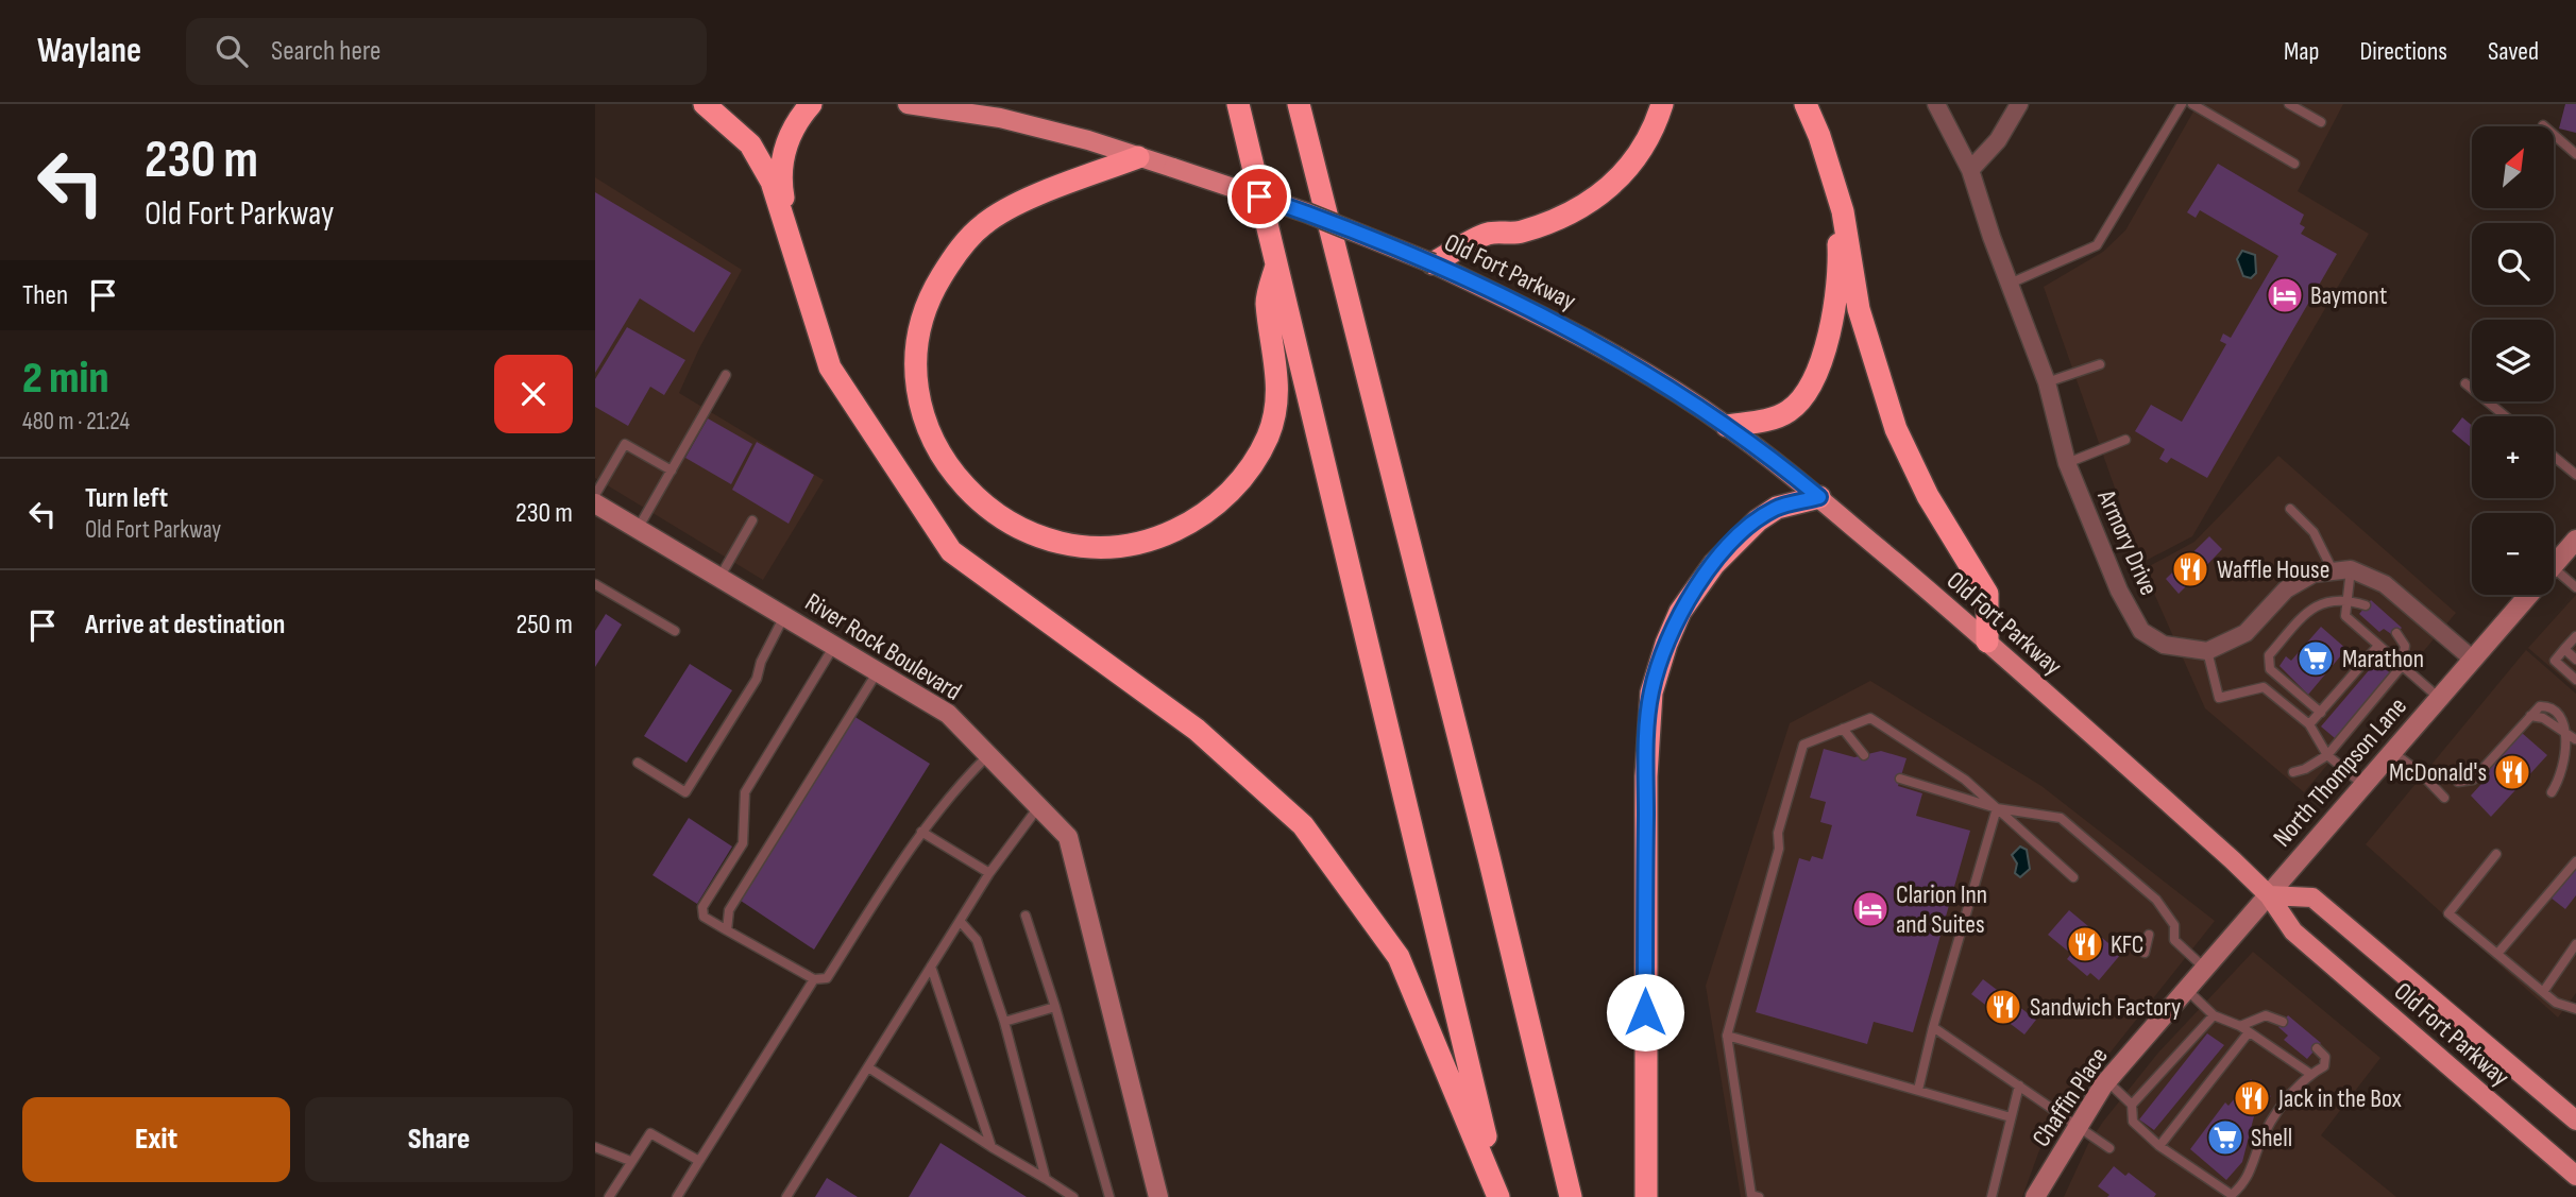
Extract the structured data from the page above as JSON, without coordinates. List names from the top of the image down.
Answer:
{
  "streets": {
    "main road": ["Old Fort Parkway"],
    "street": [
      "Armory Drive",
      "River Rock Boulevard",
      "North Thompson Lane",
      "Chaffin Place"
    ]
  },
  "crossings": [
    ["Old Fort Parkway", "North Thompson Lane"],
    ["Old Fort Parkway", "Chaffin Place"],
    ["North Thompson Lane", "Chaffin Place"]
  ],
  "places": {
    "hotel": ["Baymont", "Clarion Inn and Suites"],
    "restaurant": [
      "Waffle House",
      "McDonald's",
      "KFC",
      "Sandwich Factory",
      "Jack in the Box"
    ],
    "supermarket": ["Marathon", "Shell"]
  },
  "north": "top right",
  "page": {
    "header": "Waylane",
    "search": "Search here",
    "nav": ["Map", "Directions", "Saved"],
    "turn": ["230 m", "Old Fort Parkway"],
    "map_buttons": ["+", "−"],
    "then": "Then",
    "heading": ["2 min", "480 m · 21:24"],
    "list": [
      {
        "name": "Turn left",
        "note": "Old Fort Parkway",
        "value": "230 m"
      },
      {
        "name": "Arrive at destination",
        "value": "250 m"
      }
    ],
    "buttons": ["Exit", "Share"]
  }
}
